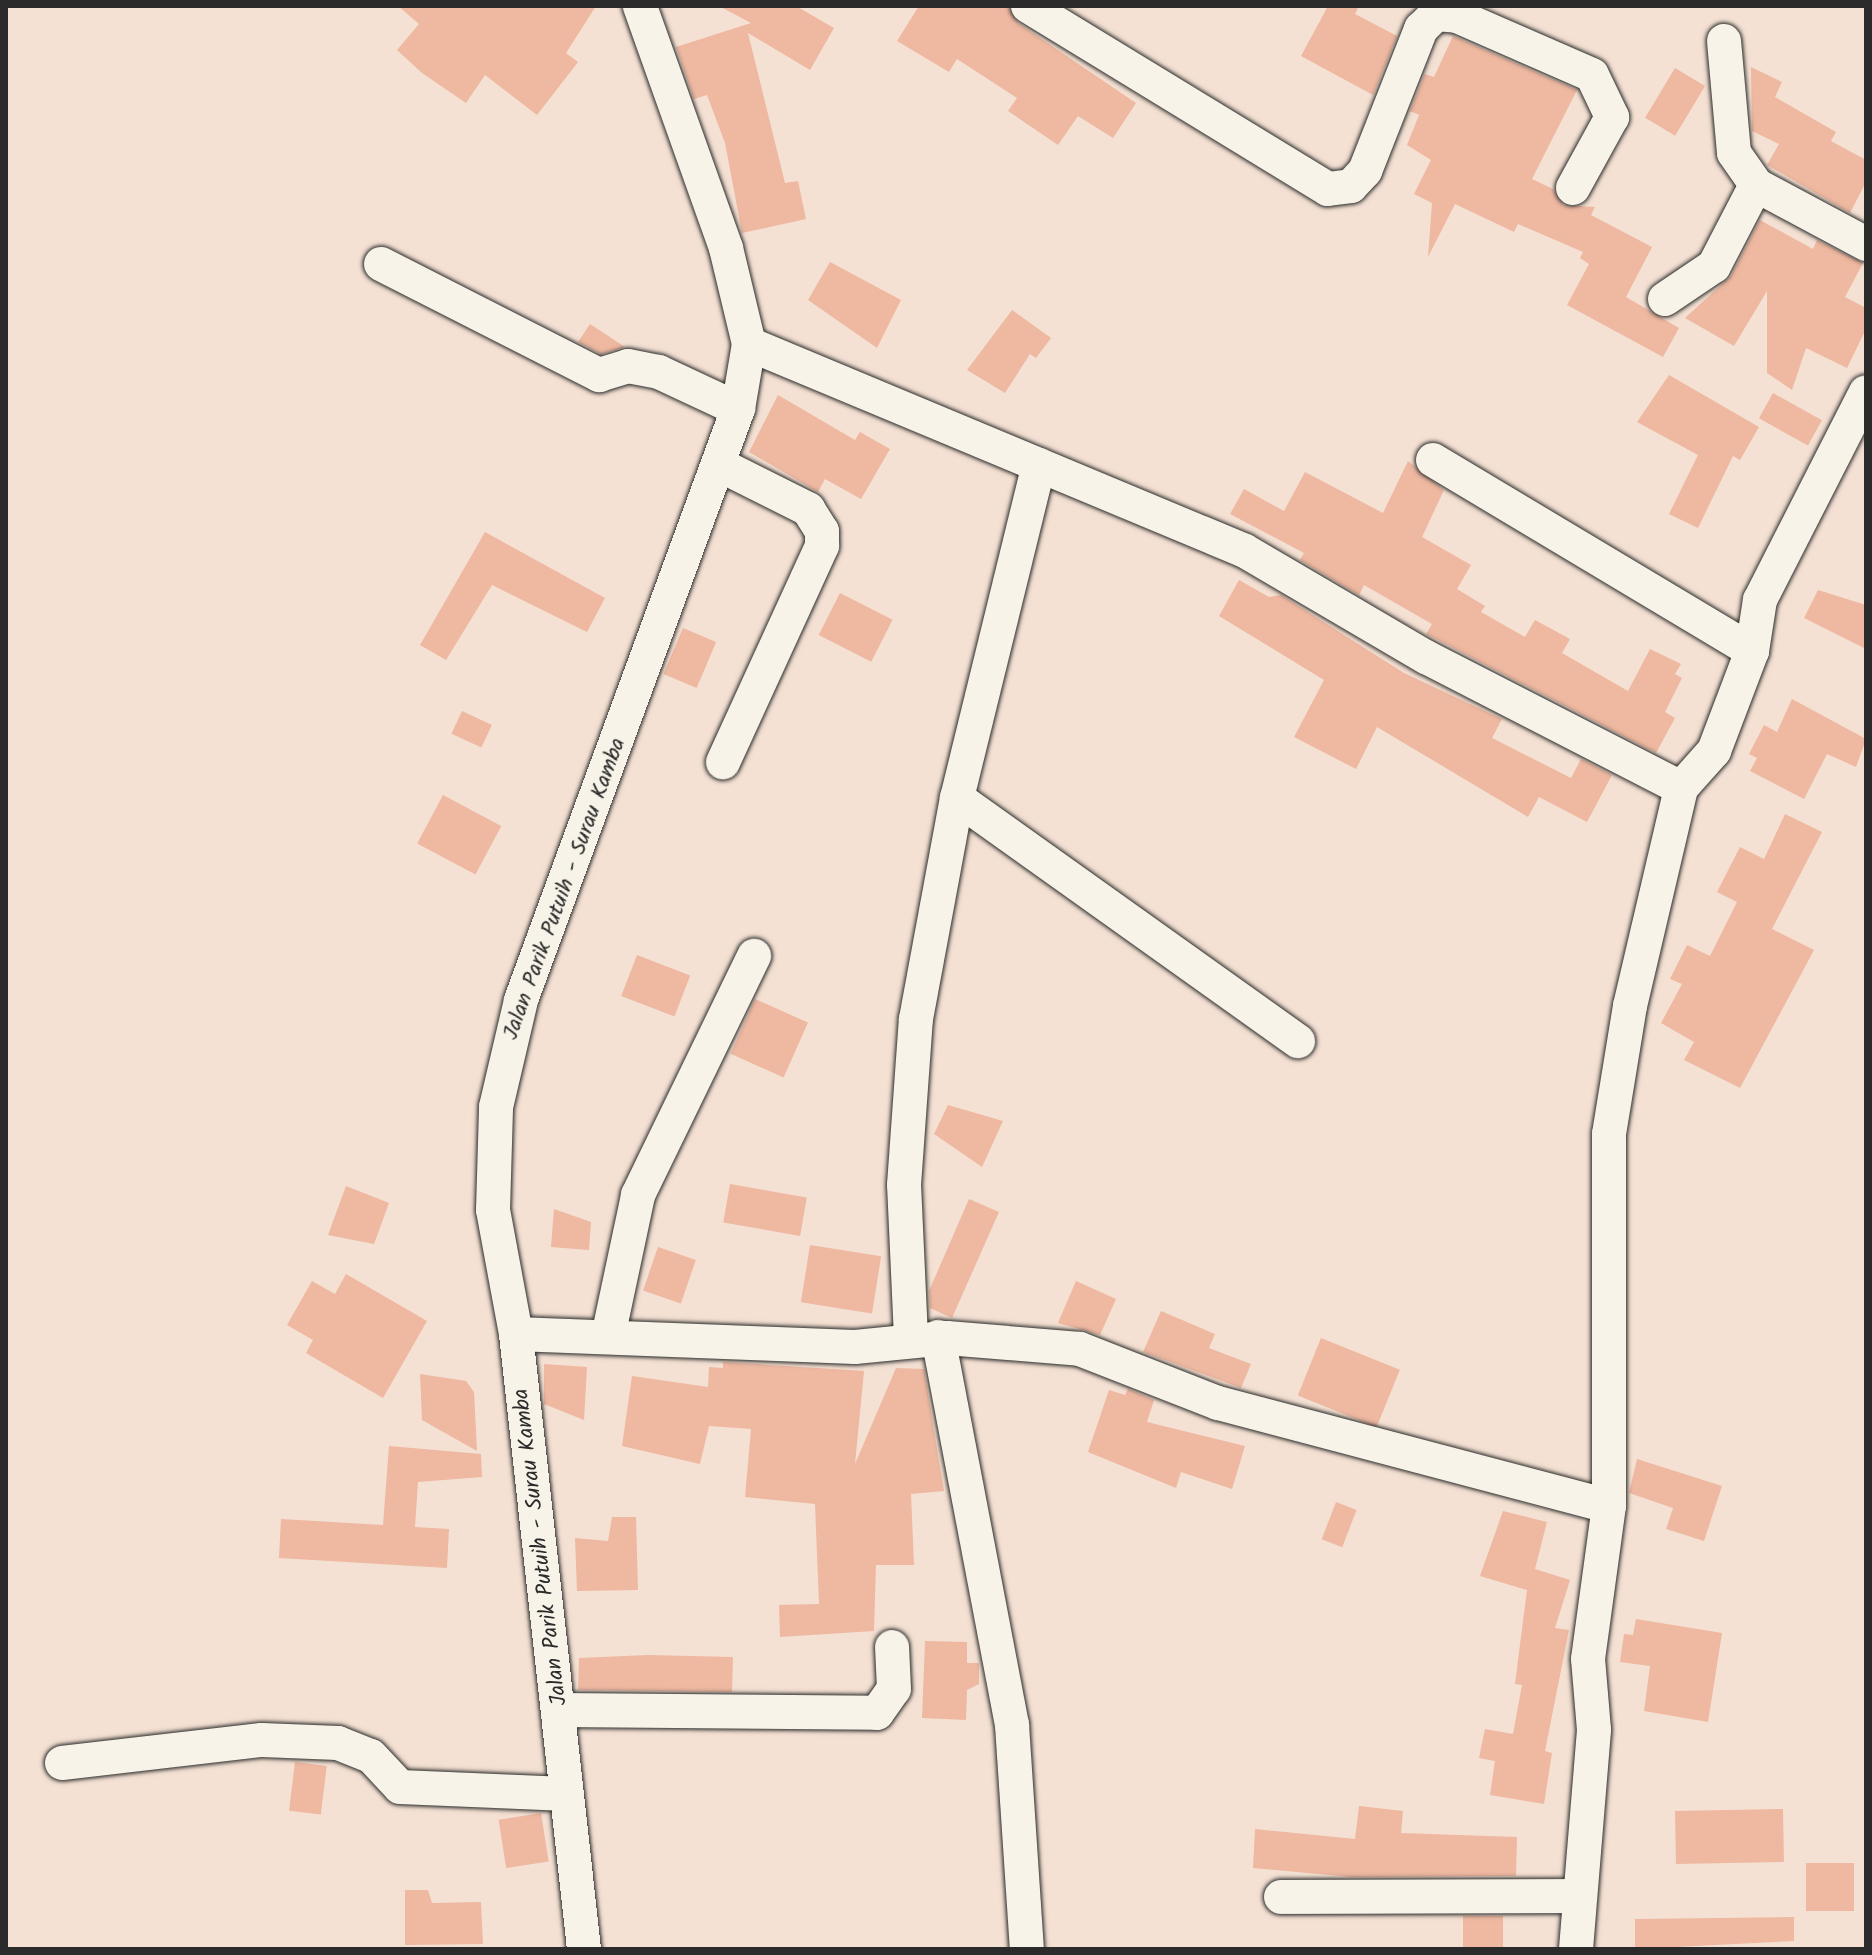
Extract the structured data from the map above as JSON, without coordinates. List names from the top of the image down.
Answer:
{
  "streets": {
    "street": ["Jalan Parik Putuih - Surau Kamba"]
  }
}
